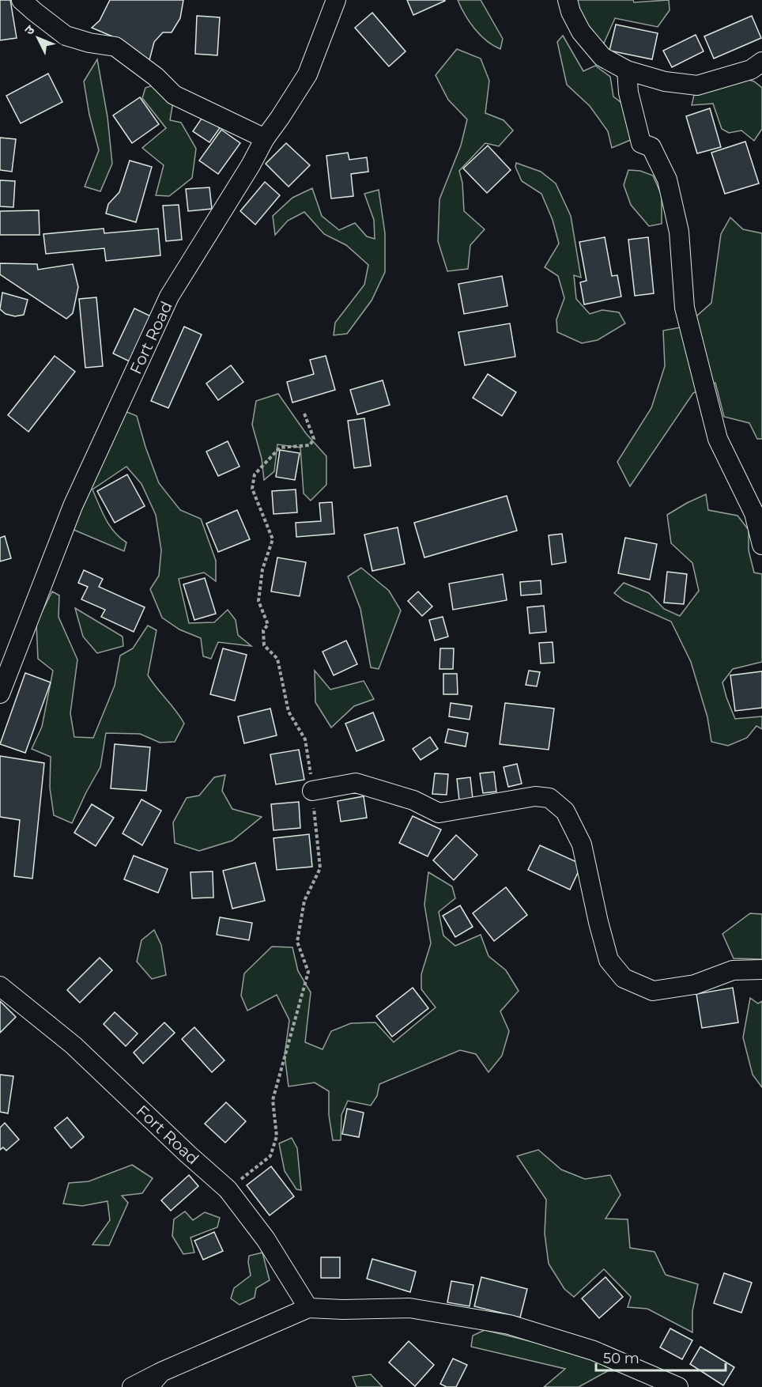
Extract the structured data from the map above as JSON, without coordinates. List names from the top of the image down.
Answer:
{
  "streets": {
    "street": ["Fort Road"]
  },
  "scale_bar": "50 m",
  "north": "top left"
}
